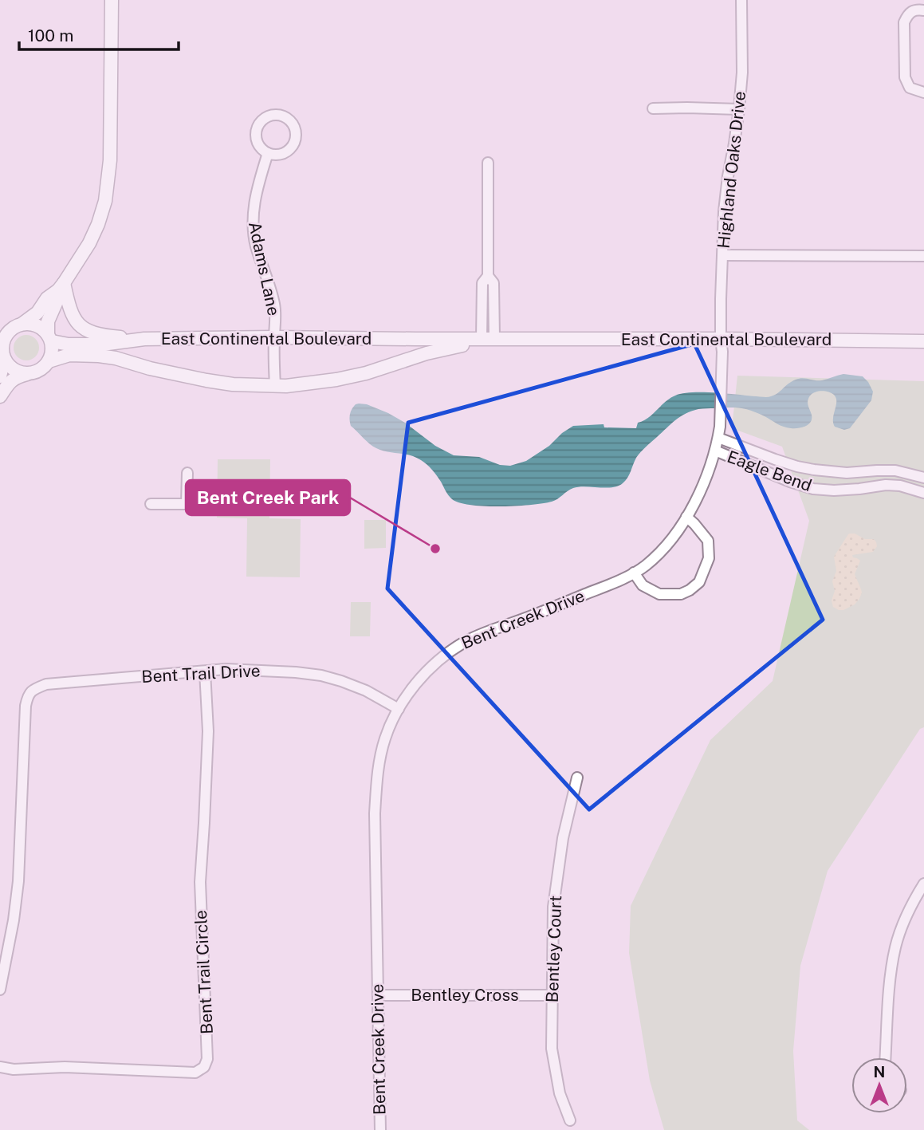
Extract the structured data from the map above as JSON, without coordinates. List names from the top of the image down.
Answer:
{
  "streets": {
    "main road": ["East Continental Boulevard"],
    "street": [
      "Highland Oaks Drive",
      "Adams Lane",
      "Eagle Bend",
      "Bent Creek Drive",
      "Bent Trail Drive",
      "Bentley Court",
      "Bent Trail Circle",
      "Bentley Cross"
    ]
  },
  "crossings": [
    ["Highland Oaks Drive", "East Continental Boulevard"],
    ["Highland Oaks Drive", "Bent Creek Drive"],
    ["Adams Lane", "East Continental Boulevard"],
    ["East Continental Boulevard", "Bent Creek Drive"],
    ["Eagle Bend", "Bent Creek Drive"],
    ["Bent Creek Drive", "Bent Trail Drive"],
    ["Bent Creek Drive", "Bentley Cross"],
    ["Bent Trail Drive", "Bent Trail Circle"],
    ["Bentley Court", "Bentley Cross"]
  ],
  "places": ["Bent Creek Park"],
  "scale_bar": "100 m",
  "north": "top"
}
